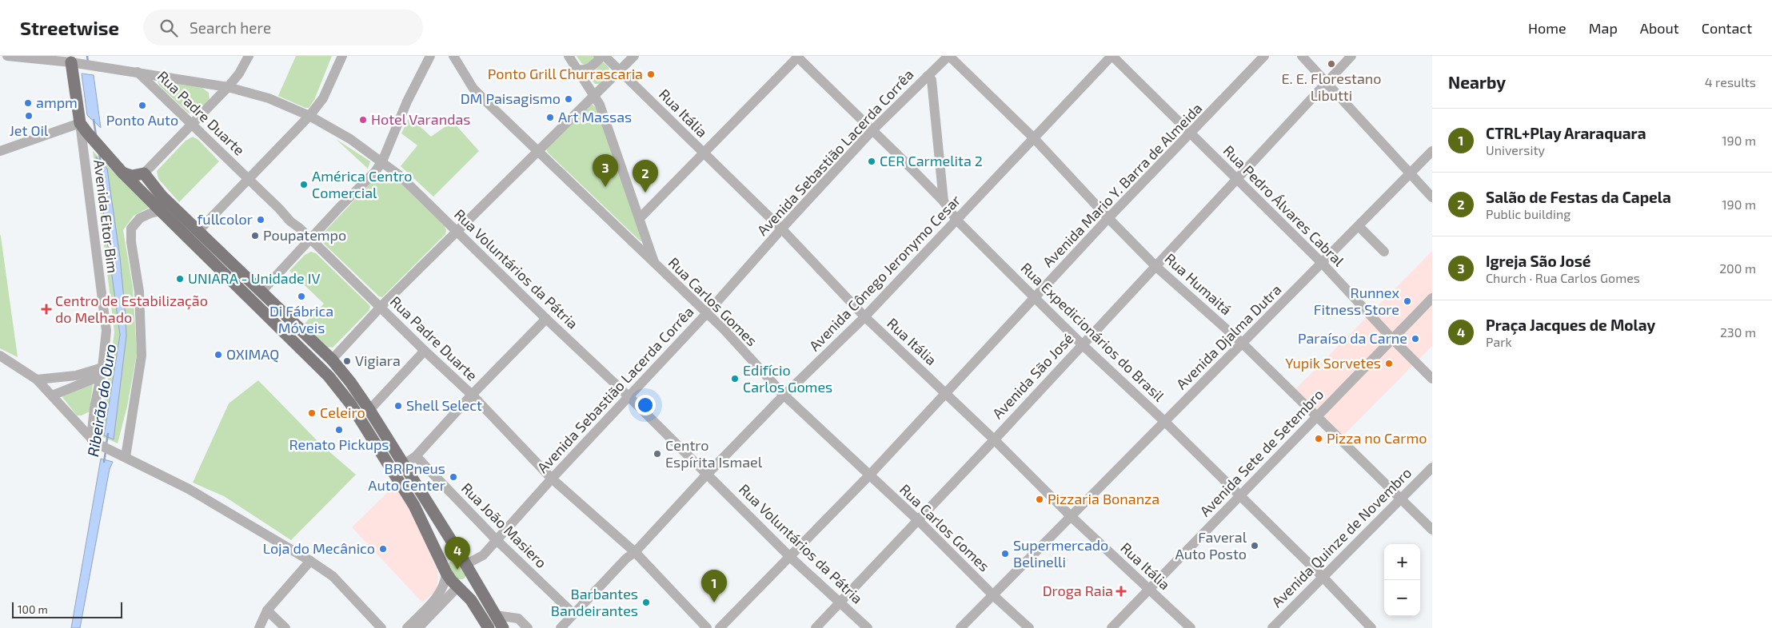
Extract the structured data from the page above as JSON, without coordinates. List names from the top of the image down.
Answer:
{
  "streets": {
    "street": [
      "Rua Padre Duarte",
      "Rua Itália",
      "Avenida Sebastião Lacerda Corrêa",
      "Avenida Mario Y. Barra de Almeida",
      "Rua Pedro Álvares Cabral",
      "Avenida Eitor Bim",
      "Rua Voluntários da Pátria",
      "Avenida Cônego Jeronymo Cesar",
      "Rua Humaitá",
      "Rua Carlos Gomes",
      "Rua Expedicionários do Brasil",
      "Avenida Djalma Dutra",
      "Avenida São José",
      "Avenida Sete de Setembro",
      "Rua João Masiero",
      "Avenida Quinze de Novembro"
    ]
  },
  "crossings": [
    ["Rua Padre Duarte", "Avenida Sebastião Lacerda Corrêa"],
    ["Rua Padre Duarte", "Rua Voluntários da Pátria"],
    ["Rua Padre Duarte", "Avenida Cônego Jeronymo Cesar"],
    ["Rua Itália", "Avenida Sebastião Lacerda Corrêa"],
    ["Rua Itália", "Avenida Mario Y. Barra de Almeida"],
    ["Rua Itália", "Avenida Cônego Jeronymo Cesar"],
    ["Rua Itália", "Avenida Djalma Dutra"],
    ["Rua Itália", "Avenida São José"],
    ["Rua Itália", "Avenida Sete de Setembro"],
    ["Avenida Sebastião Lacerda Corrêa", "Rua Voluntários da Pátria"],
    ["Avenida Sebastião Lacerda Corrêa", "Rua Humaitá"],
    ["Avenida Sebastião Lacerda Corrêa", "Rua Carlos Gomes"],
    ["Avenida Sebastião Lacerda Corrêa", "Rua Expedicionários do Brasil"],
    ["Avenida Sebastião Lacerda Corrêa", "Rua João Masiero"],
    ["Avenida Mario Y. Barra de Almeida", "Rua Pedro Álvares Cabral"],
    ["Avenida Mario Y. Barra de Almeida", "Rua Voluntários da Pátria"],
    ["Avenida Mario Y. Barra de Almeida", "Rua Humaitá"],
    ["Avenida Mario Y. Barra de Almeida", "Rua Carlos Gomes"],
    ["Avenida Mario Y. Barra de Almeida", "Rua Expedicionários do Brasil"],
    ["Rua Pedro Álvares Cabral", "Avenida Cônego Jeronymo Cesar"],
    ["Rua Pedro Álvares Cabral", "Avenida Djalma Dutra"],
    ["Rua Pedro Álvares Cabral", "Avenida São José"],
    ["Rua Pedro Álvares Cabral", "Avenida Sete de Setembro"],
    ["Rua Voluntários da Pátria", "Avenida Cônego Jeronymo Cesar"],
    ["Rua Voluntários da Pátria", "Avenida São José"],
    ["Avenida Cônego Jeronymo Cesar", "Rua Humaitá"],
    ["Avenida Cônego Jeronymo Cesar", "Rua Carlos Gomes"],
    ["Avenida Cônego Jeronymo Cesar", "Rua Expedicionários do Brasil"],
    ["Avenida Cônego Jeronymo Cesar", "Rua João Masiero"],
    ["Rua Humaitá", "Avenida Djalma Dutra"],
    ["Rua Humaitá", "Avenida São José"],
    ["Rua Humaitá", "Avenida Sete de Setembro"],
    ["Rua Humaitá", "Avenida Quinze de Novembro"],
    ["Rua Carlos Gomes", "Avenida Djalma Dutra"],
    ["Rua Carlos Gomes", "Avenida São José"],
    ["Rua Expedicionários do Brasil", "Avenida Djalma Dutra"],
    ["Rua Expedicionários do Brasil", "Avenida São José"],
    ["Rua Expedicionários do Brasil", "Avenida Sete de Setembro"],
    ["Rua Expedicionários do Brasil", "Avenida Quinze de Novembro"]
  ],
  "water": ["Ribeirão do Ouro"],
  "places": {
    "other": [
      "E. E. Florestano Libutti",
      "Ponto Grill Churrascaria",
      "DM Paisagismo",
      "ampm",
      "Ponto Auto",
      "Jet Oil",
      "Art Massas",
      "Hotel Varandas",
      "CER Carmelita 2",
      "América Centro Comercial",
      "fullcolor",
      "Poupatempo",
      "UNIARA - Unidade IV",
      "Di Fábrica Móveis",
      "Runnex Fitness Store",
      "Paraíso da Carne",
      "OXIMAQ",
      "Vigiara",
      "Yupik Sorvetes",
      "Edifício Carlos Gomes",
      "Shell Select",
      "Celeiro",
      "Renato Pickups",
      "Pizza no Carmo",
      "Centro Espírita Ismael",
      "BR Pneus Auto Center",
      "Pizzaria Bonanza",
      "Faveral Auto Posto",
      "Loja do Mecânico",
      "Supermercado Belinelli",
      "Barbantes Bandeirantes"
    ],
    "health": ["Centro de Estabilização do Melhado", "Droga Raia"]
  },
  "scale_bar": "100 m",
  "page": {
    "header": "Streetwise",
    "search": "Search here",
    "nav": [
      "Home",
      "Map",
      "About",
      "Contact"
    ],
    "heading": ["Nearby", "4 results"],
    "list": [
      {
        "mark": "1",
        "name": "CTRL+Play Araraquara",
        "note": "University",
        "value": "190 m"
      },
      {
        "mark": "2",
        "name": "Salão de Festas da Capela",
        "note": "Public building",
        "value": "190 m"
      },
      {
        "mark": "3",
        "name": "Igreja São José",
        "note": "Church · Rua Carlos Gomes",
        "value": "200 m"
      },
      {
        "mark": "4",
        "name": "Praça Jacques de Molay",
        "note": "Park",
        "value": "230 m"
      }
    ],
    "pins": [
      "3",
      "2",
      "4",
      "1"
    ],
    "map_buttons": ["+", "−"],
    "scale": "100 m"
  }
}
